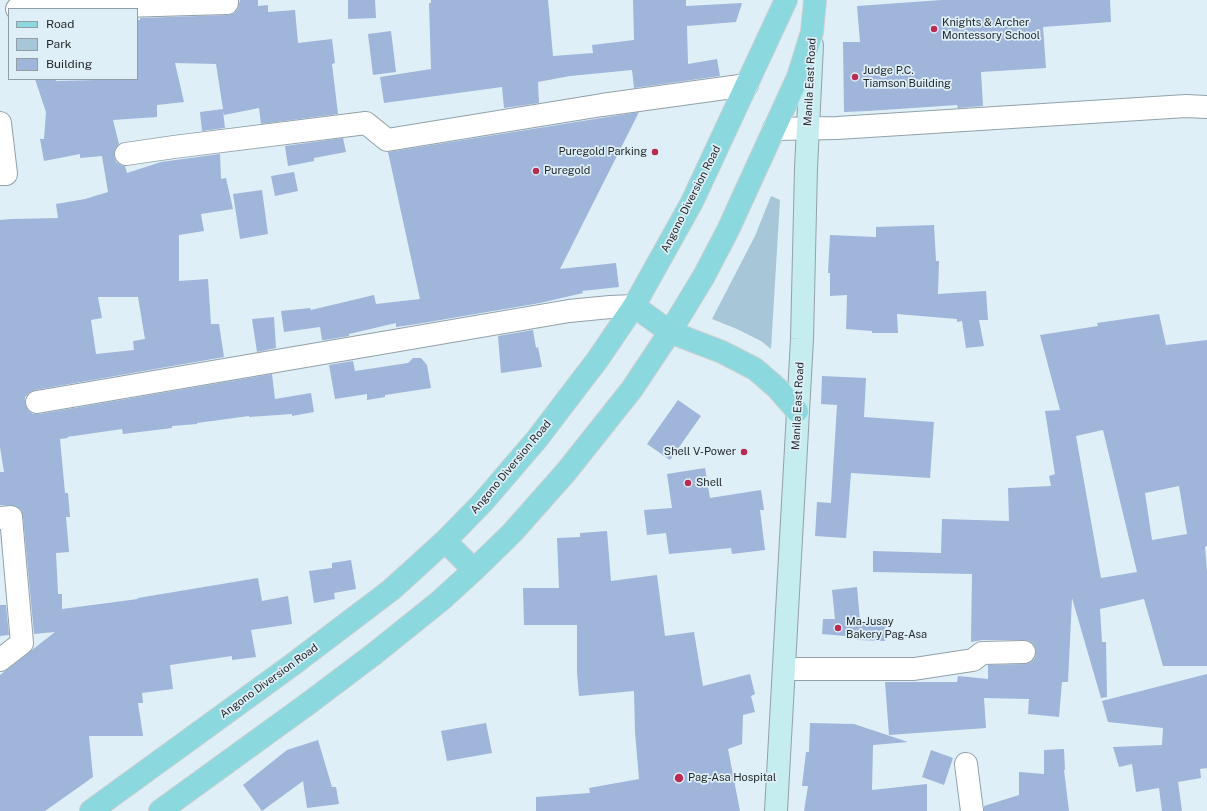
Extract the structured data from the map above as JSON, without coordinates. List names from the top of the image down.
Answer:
{
  "streets": {
    "main road": ["Manila East Road", "Angono Diversion Road"]
  },
  "places": [
    "Knights & Archer Montessory School",
    "Judge P.C. Tiamson Building",
    "Puregold Parking",
    "Puregold",
    "Shell V-Power",
    "Shell",
    "Ma-Jusay Bakery Pag-Asa",
    "Pag-Asa Hospital"
  ],
  "legend": ["Road", "Park", "Building"]
}
